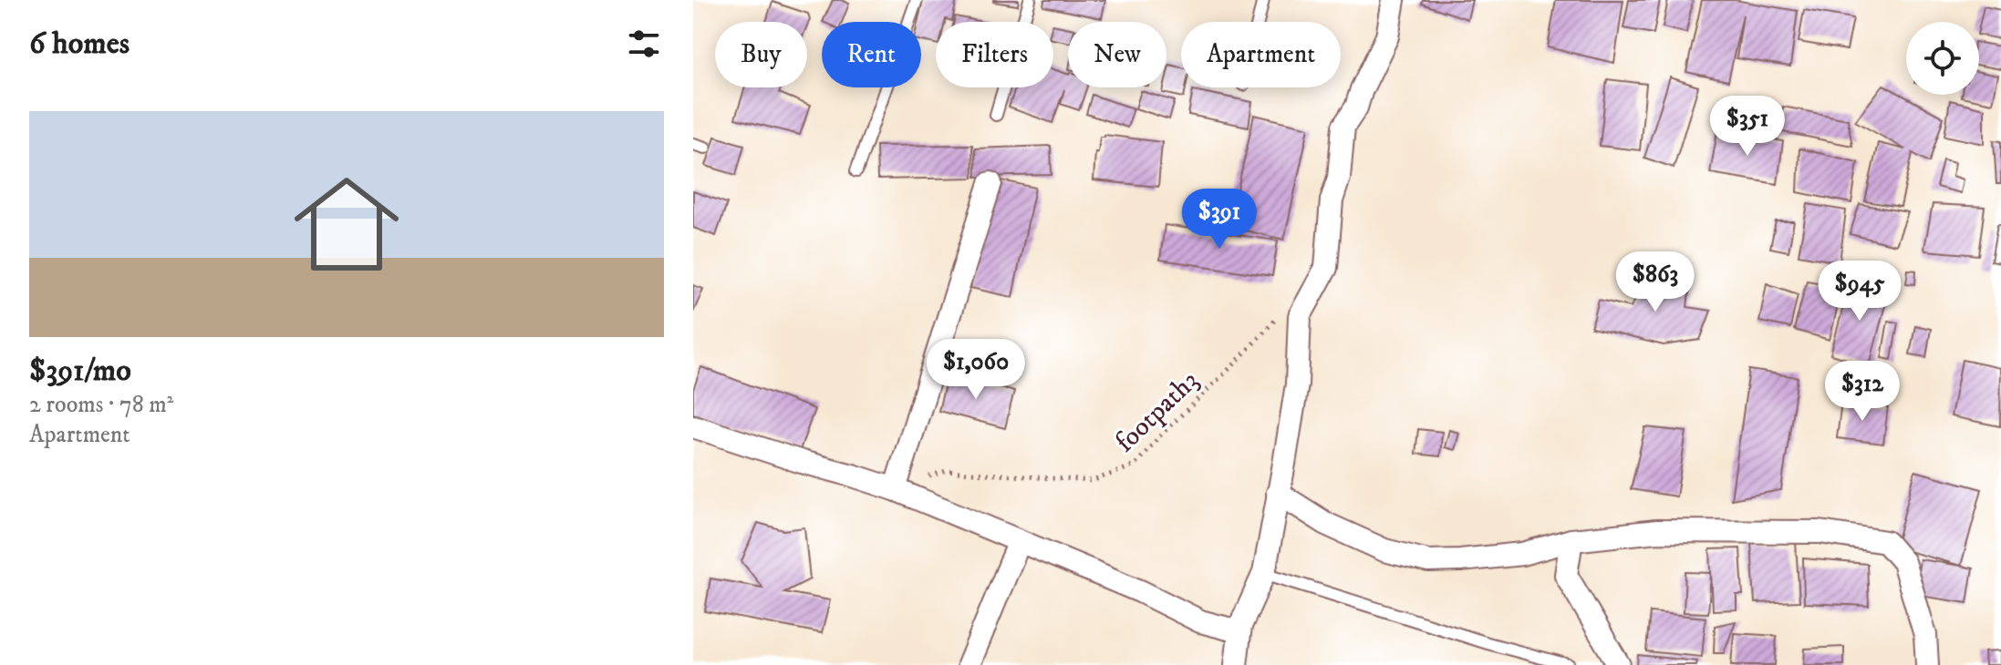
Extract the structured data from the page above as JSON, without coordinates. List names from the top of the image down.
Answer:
{
  "streets": {
    "path": ["footpath3"]
  },
  "page": {
    "heading": "6 homes",
    "chip": [
      "Buy",
      "Rent",
      "Filters",
      "New",
      "Apartment"
    ],
    "list": [
      {
        "name": "$391/mo",
        "note": "2 rooms · 78 m² · Apartment"
      }
    ],
    "price": [
      "$351",
      "$391",
      "$863",
      "$945",
      "$1,060",
      "$312"
    ]
  }
}
